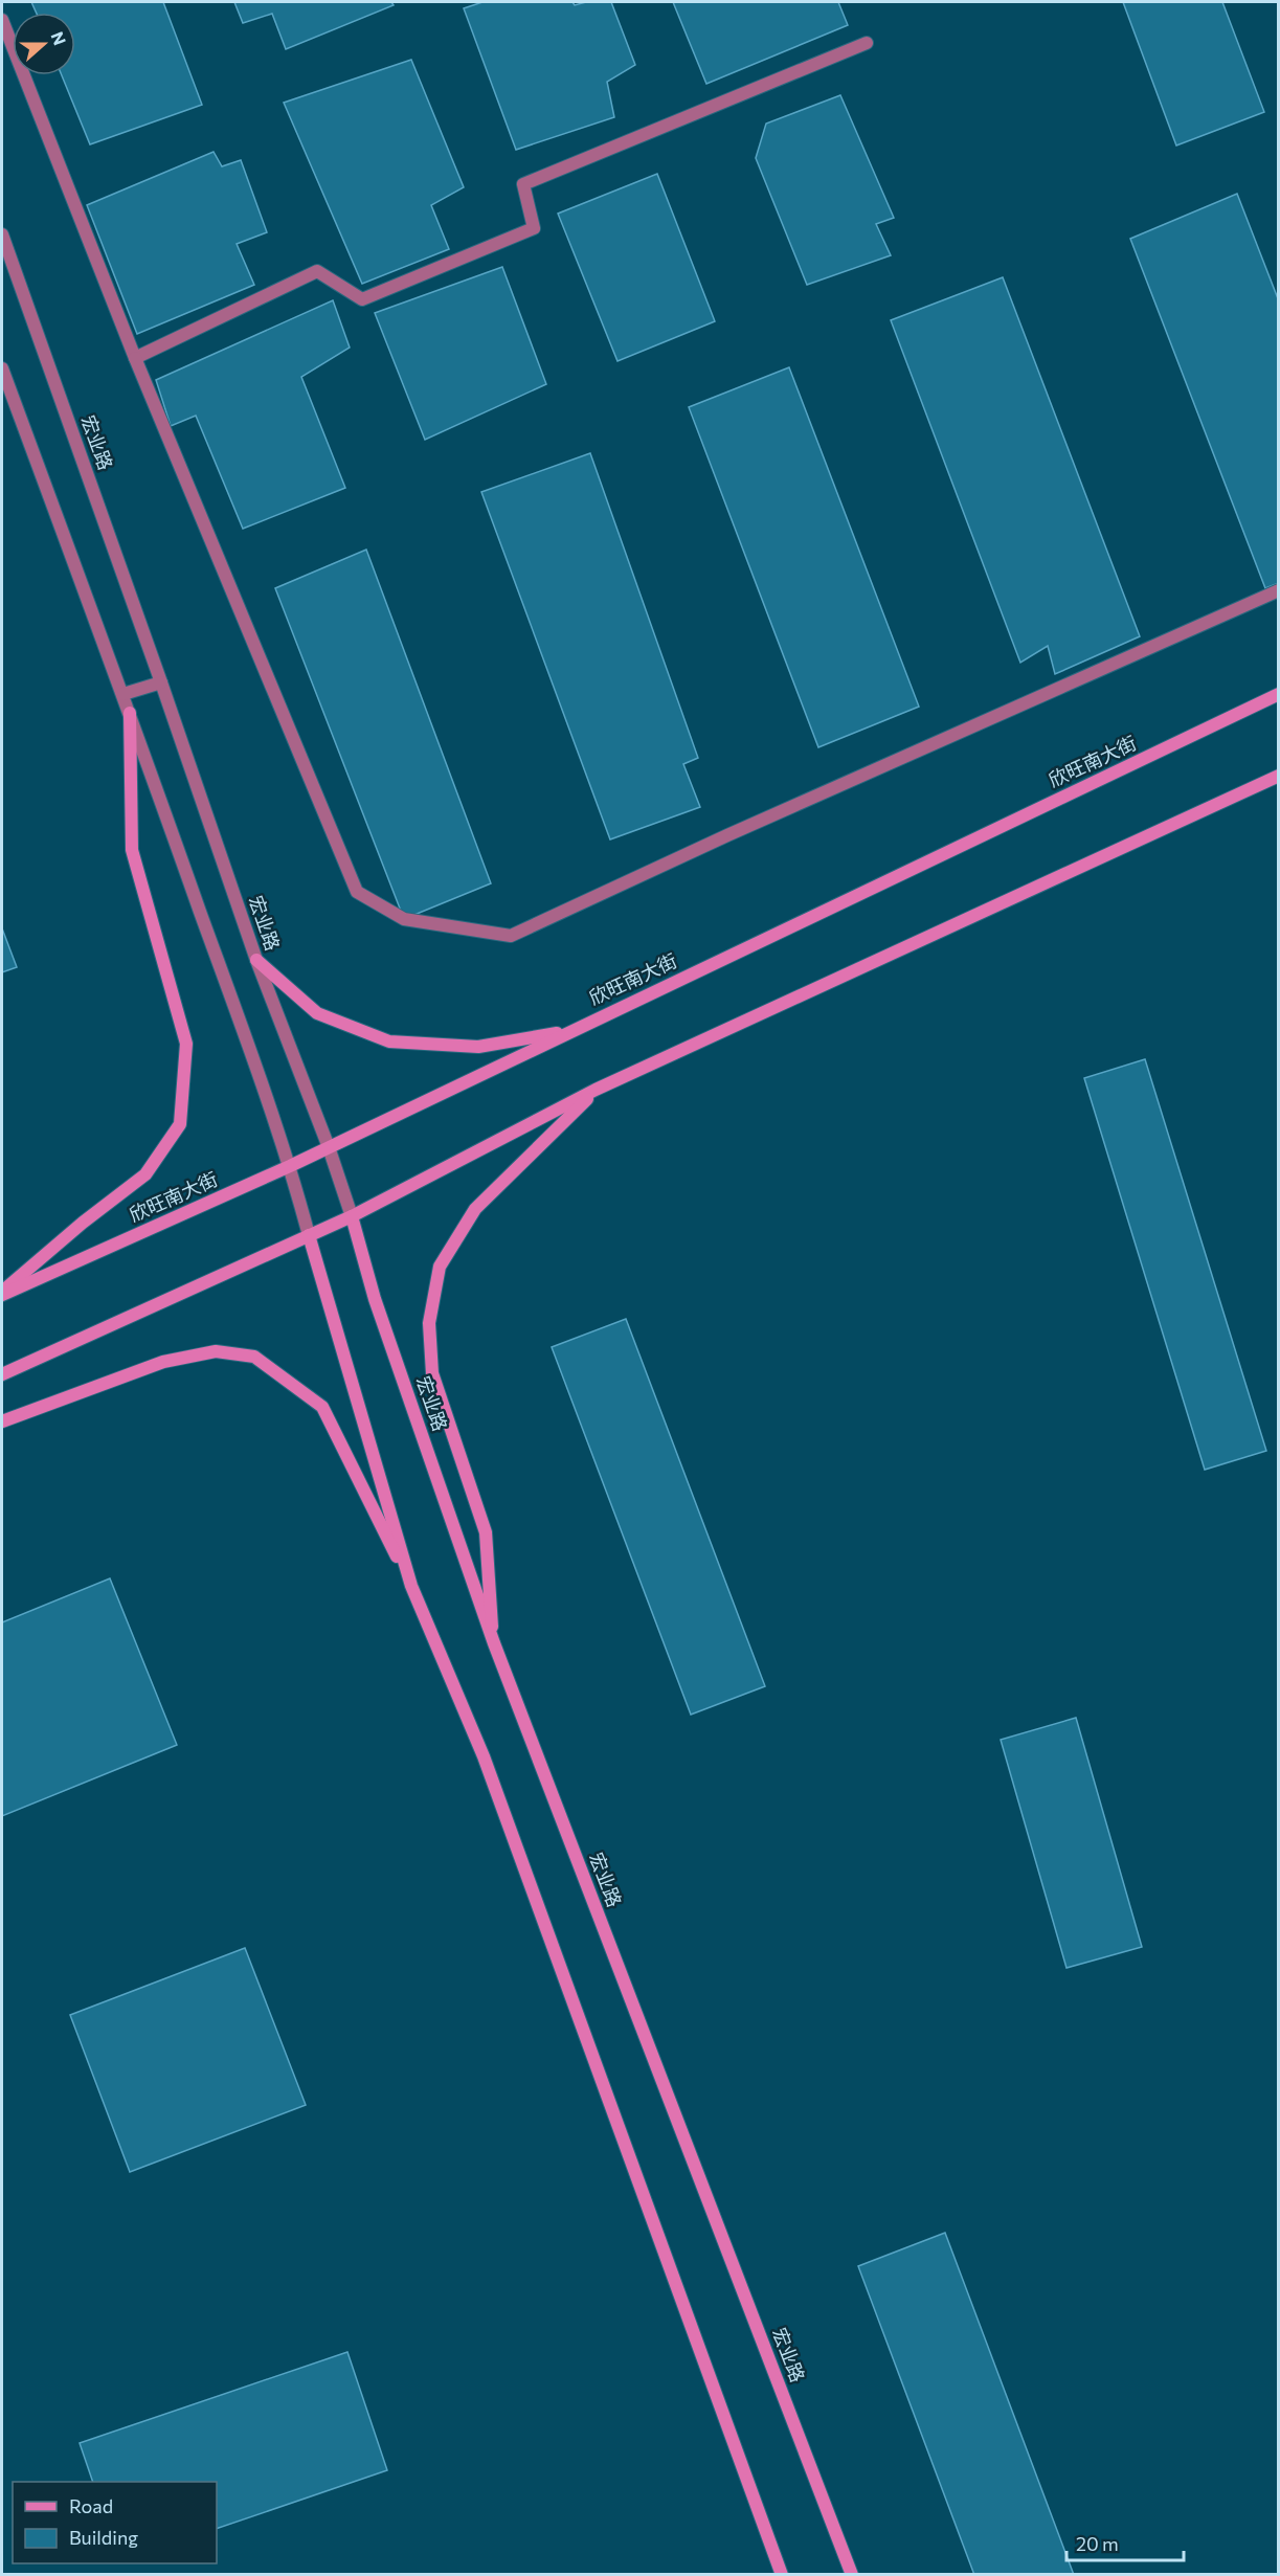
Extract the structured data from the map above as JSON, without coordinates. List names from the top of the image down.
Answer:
{
  "streets": {
    "street": ["宏业路", "欣旺南大街"]
  },
  "crossings": [
    ["宏业路", "欣旺南大街"]
  ],
  "legend": ["Road", "Building"],
  "scale_bar": "20 m",
  "north": "right"
}
